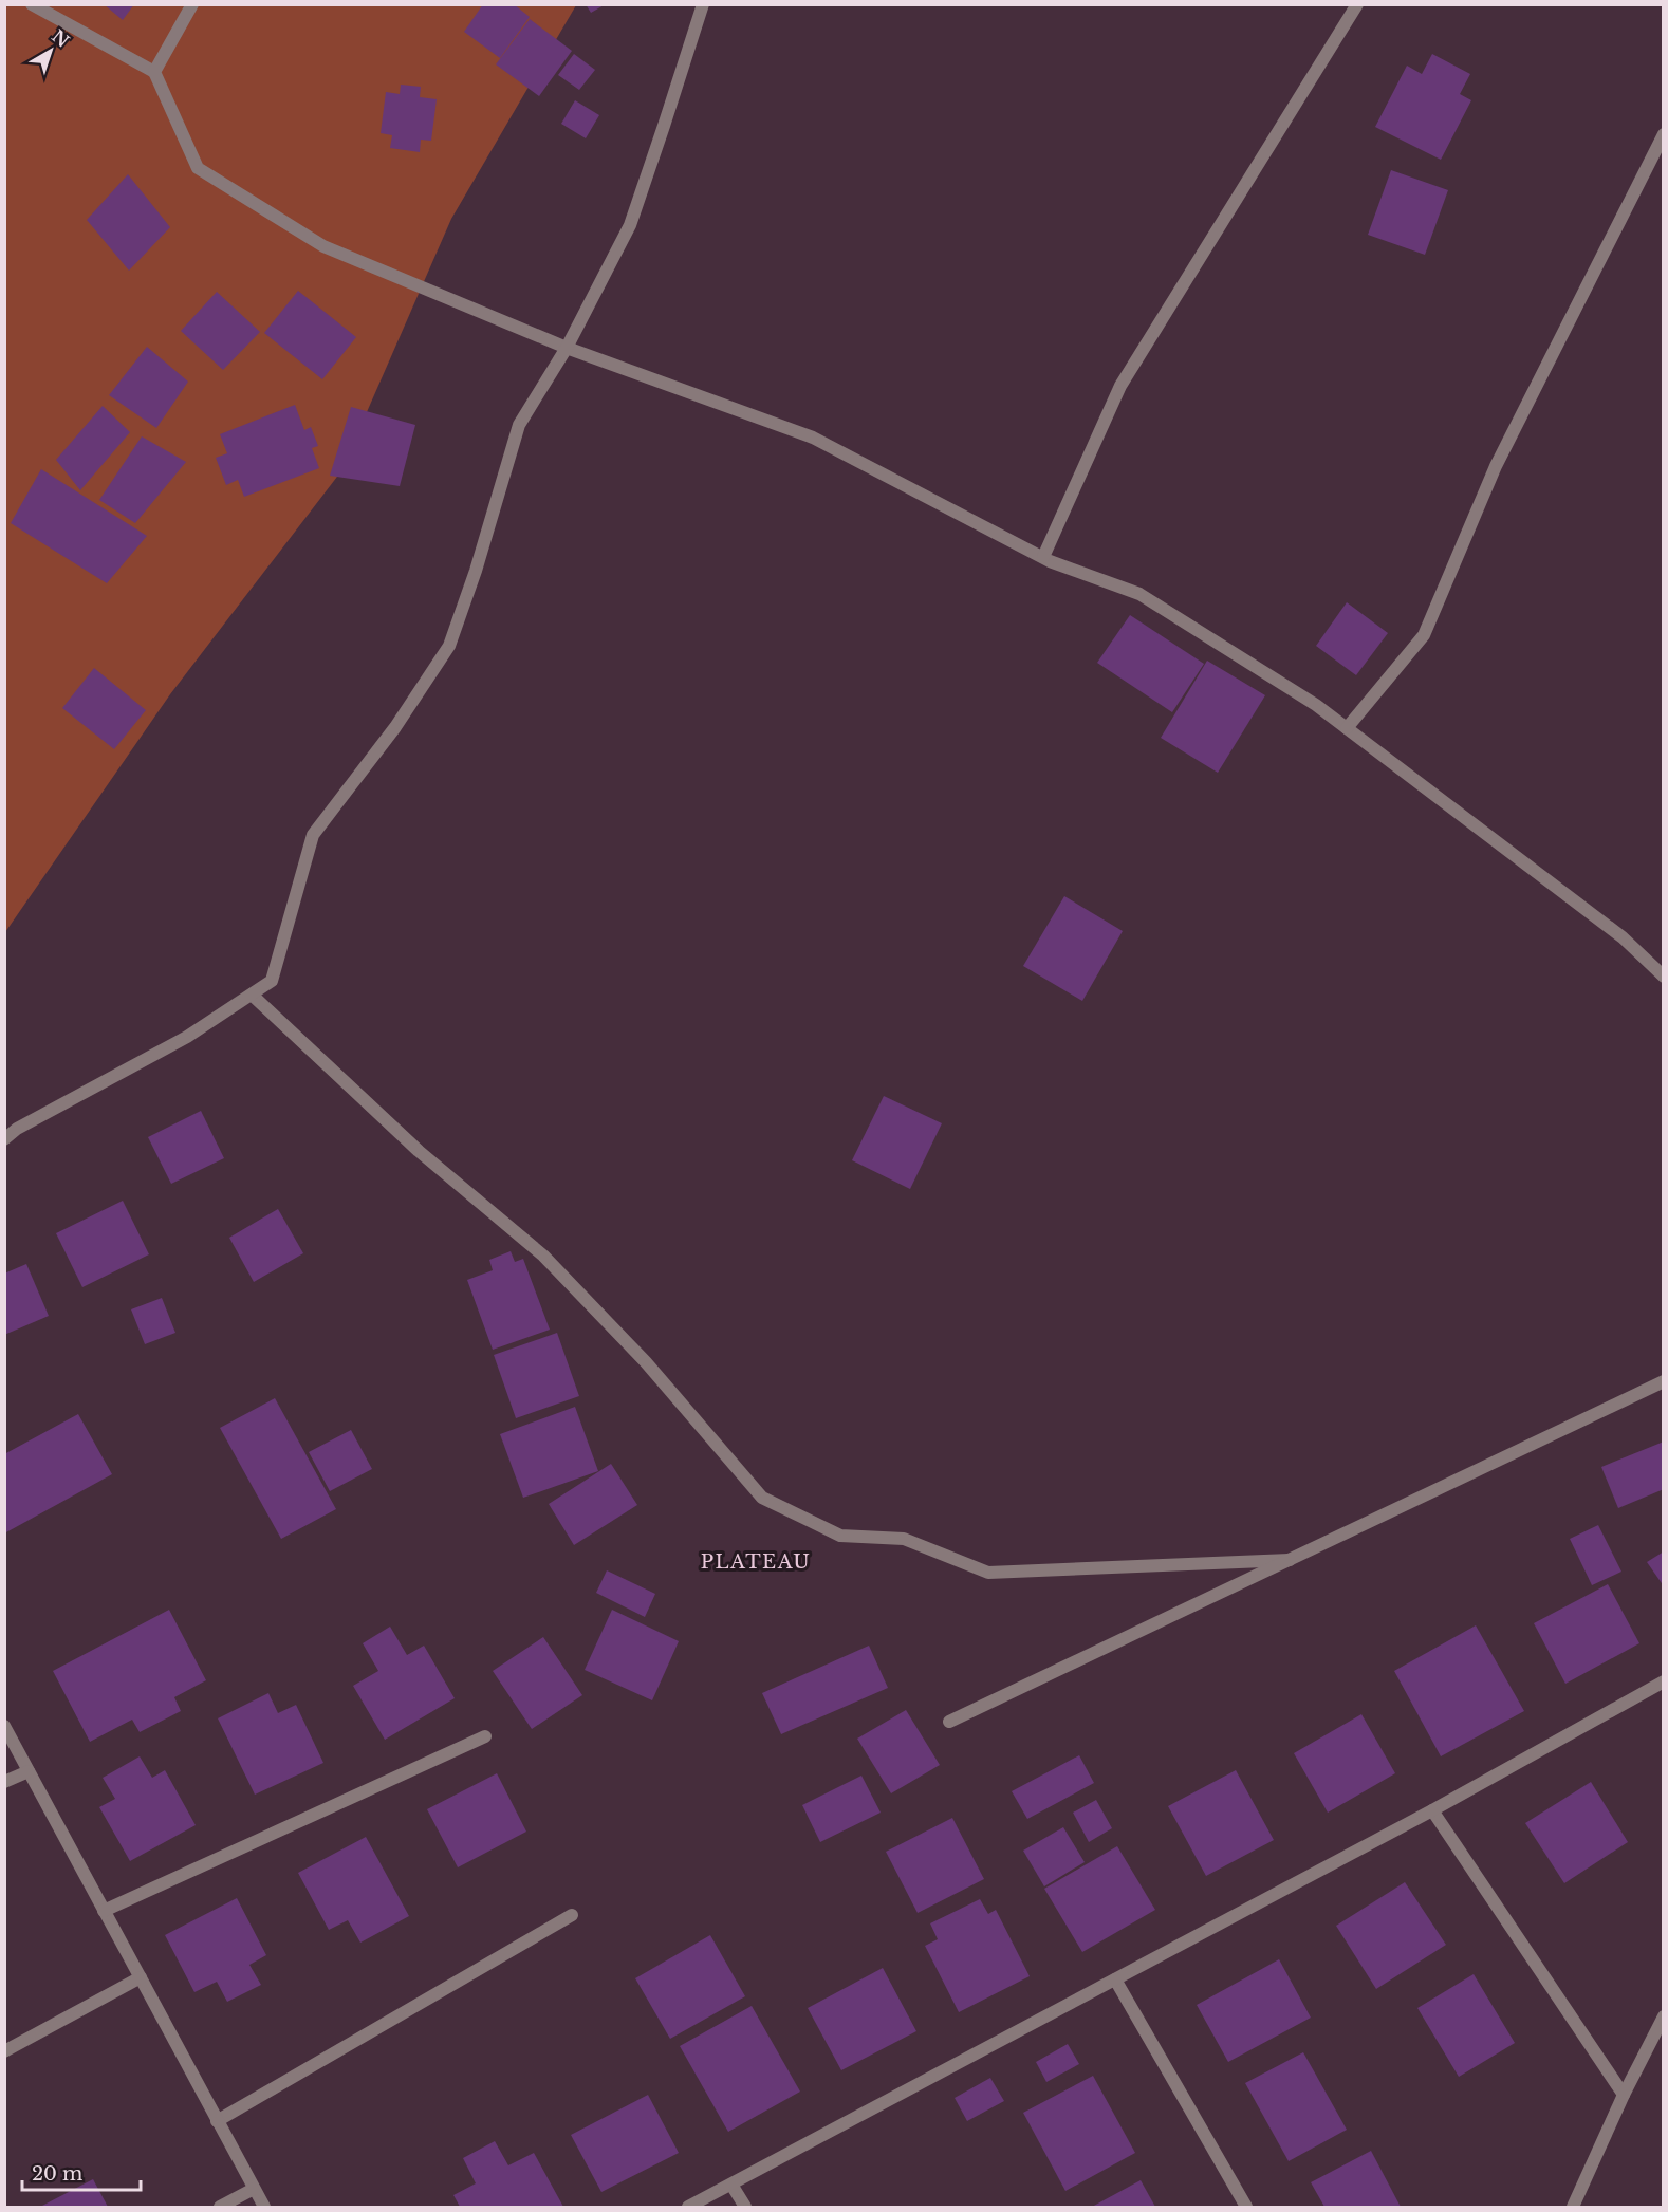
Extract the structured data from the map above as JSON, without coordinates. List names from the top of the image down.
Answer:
{
  "districts": ["PLATEAU"],
  "scale_bar": "20 m",
  "north": "top right"
}
